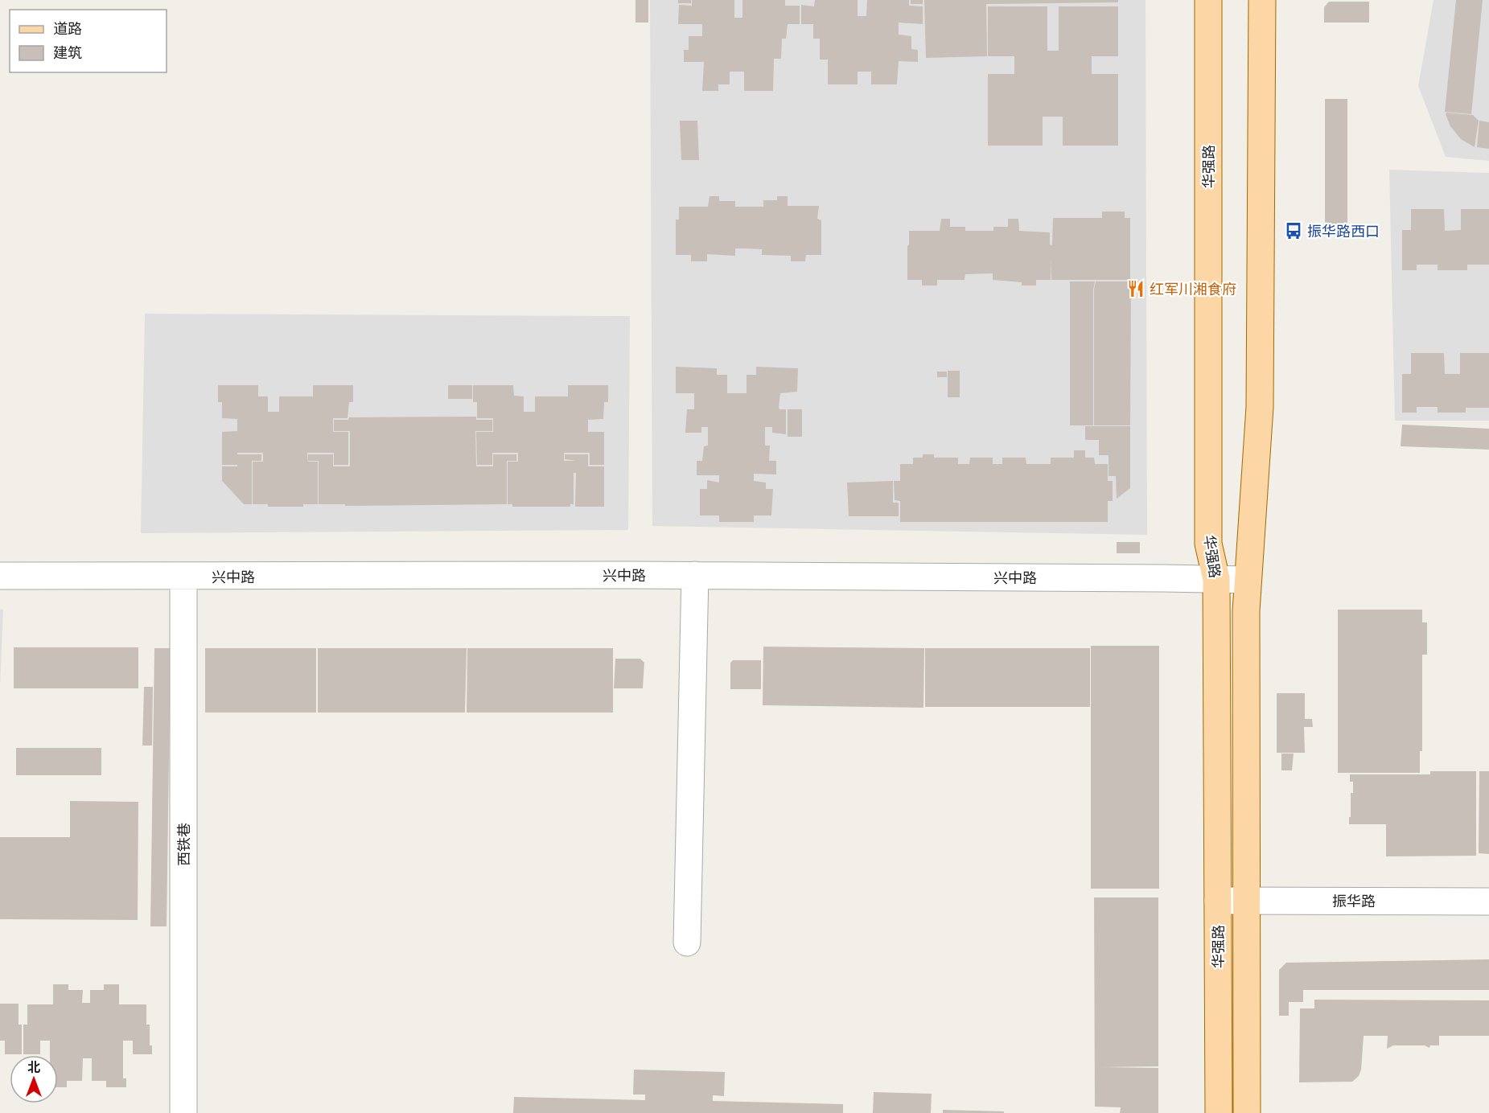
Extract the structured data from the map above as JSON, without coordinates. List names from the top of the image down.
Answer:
{
  "streets": {
    "main road": ["华强路"],
    "street": ["兴中路", "西铁巷", "振华路"]
  },
  "crossings": [
    ["华强路", "兴中路"],
    ["华强路", "振华路"],
    ["兴中路", "西铁巷"]
  ],
  "places": {
    "bus stop": ["振华路西口"],
    "restaurant": ["红军川湘食府"]
  },
  "legend": ["道路", "建筑"],
  "north": "top"
}
